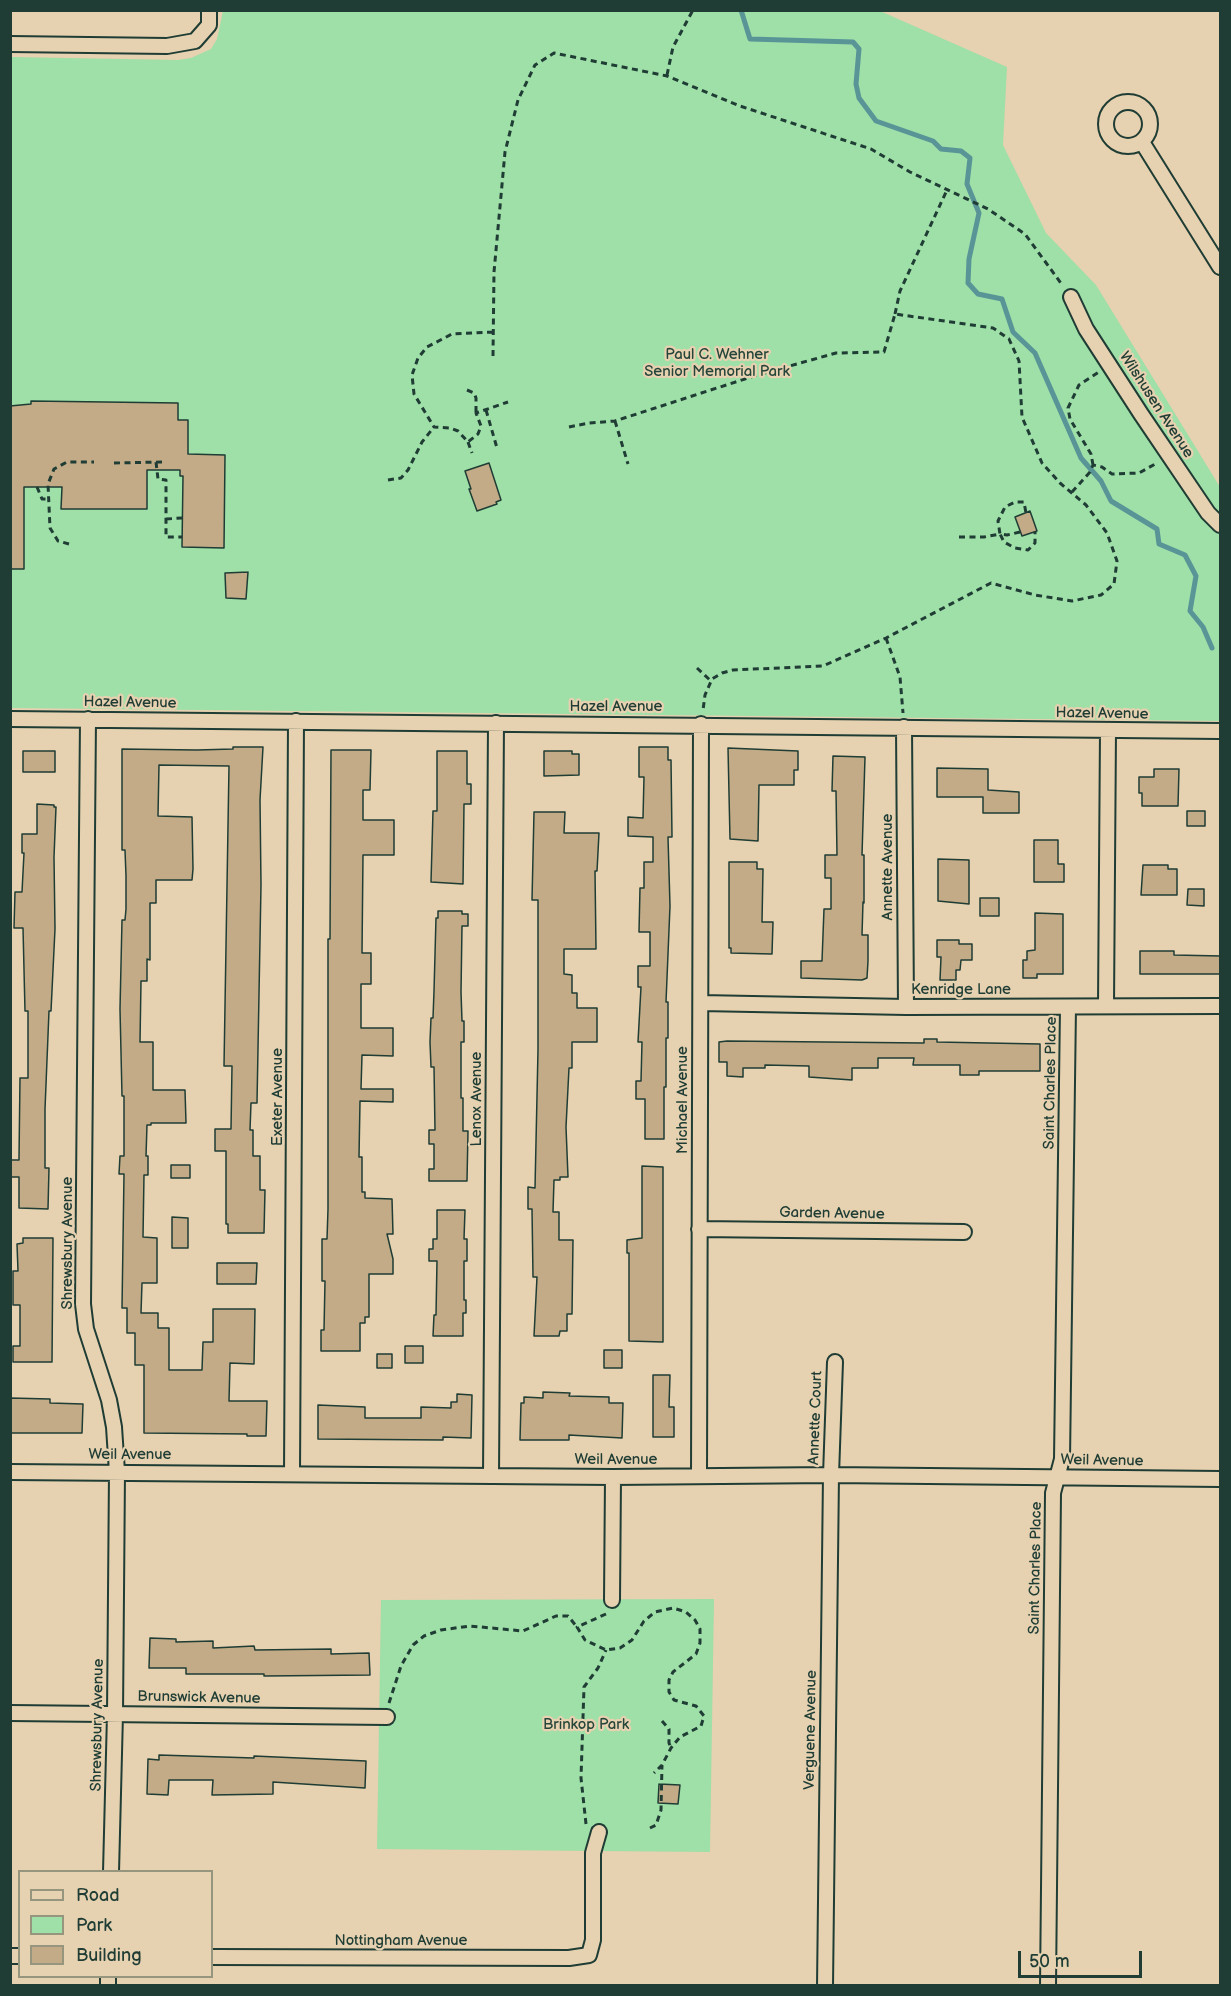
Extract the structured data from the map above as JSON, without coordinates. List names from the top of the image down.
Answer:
{
  "streets": {
    "street": [
      "Wilshusen Avenue",
      "Hazel Avenue",
      "Annette Avenue",
      "Kenridge Lane",
      "Saint Charles Place",
      "Exeter Avenue",
      "Lenox Avenue",
      "Michael Avenue",
      "Garden Avenue",
      "Shrewsbury Avenue",
      "Annette Court",
      "Weil Avenue",
      "Brunswick Avenue",
      "Verguene Avenue",
      "Nottingham Avenue"
    ]
  },
  "crossings": [
    ["Hazel Avenue", "Annette Avenue"],
    ["Hazel Avenue", "Exeter Avenue"],
    ["Hazel Avenue", "Lenox Avenue"],
    ["Hazel Avenue", "Michael Avenue"],
    ["Hazel Avenue", "Shrewsbury Avenue"],
    ["Annette Avenue", "Kenridge Lane"],
    ["Kenridge Lane", "Saint Charles Place"],
    ["Kenridge Lane", "Michael Avenue"],
    ["Saint Charles Place", "Weil Avenue"],
    ["Exeter Avenue", "Weil Avenue"],
    ["Lenox Avenue", "Weil Avenue"],
    ["Michael Avenue", "Garden Avenue"],
    ["Michael Avenue", "Weil Avenue"],
    ["Shrewsbury Avenue", "Weil Avenue"],
    ["Shrewsbury Avenue", "Brunswick Avenue"],
    ["Annette Court", "Weil Avenue"],
    ["Annette Court", "Verguene Avenue"],
    ["Weil Avenue", "Verguene Avenue"]
  ],
  "parks": ["Paul C. Wehner Senior Memorial Park", "Brinkop Park"],
  "legend": ["Road", "Park", "Building"],
  "scale_bar": "50 m"
}
